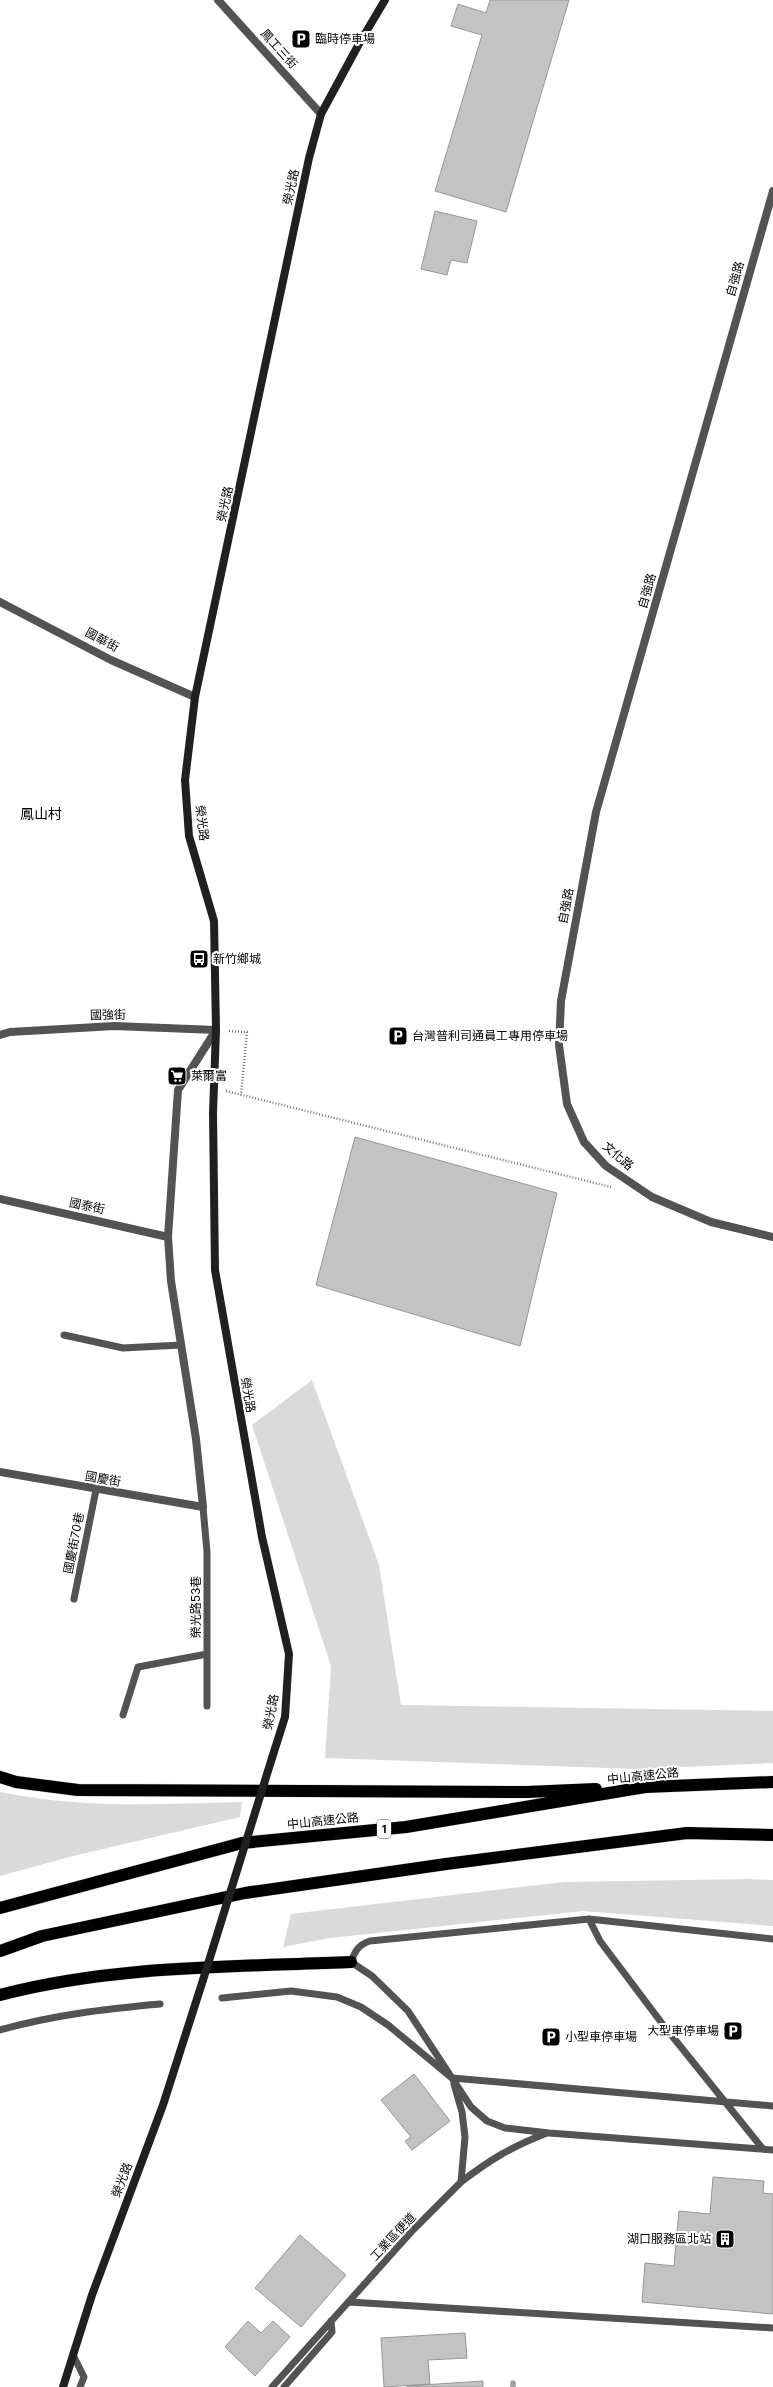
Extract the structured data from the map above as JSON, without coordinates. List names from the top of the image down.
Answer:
{
  "streets": {
    "highway": ["中山高速公路", "1"],
    "street": [
      "鳳工三街",
      "榮光路",
      "自強路",
      "國華街",
      "國強街",
      "文化路",
      "國泰街",
      "國慶街"
    ],
    "lane": ["國慶街70巷", "榮光路53巷", "工業區便道"]
  },
  "crossings": [
    ["鳳工三街", "榮光路"],
    ["榮光路", "國華街"],
    ["榮光路", "國強街"],
    ["自強路", "文化路"],
    ["國慶街", "國慶街70巷"],
    ["國慶街", "榮光路53巷"]
  ],
  "districts": ["鳳山村"],
  "places": {
    "parking": [
      "臨時停車場",
      "台灣普利司通員工專用停車場",
      "大型車停車場",
      "小型車停車場"
    ],
    "bus stop": ["新竹鄉城"],
    "supermarket": ["萊爾富"],
    "building": ["湖口服務區北站"]
  }
}
